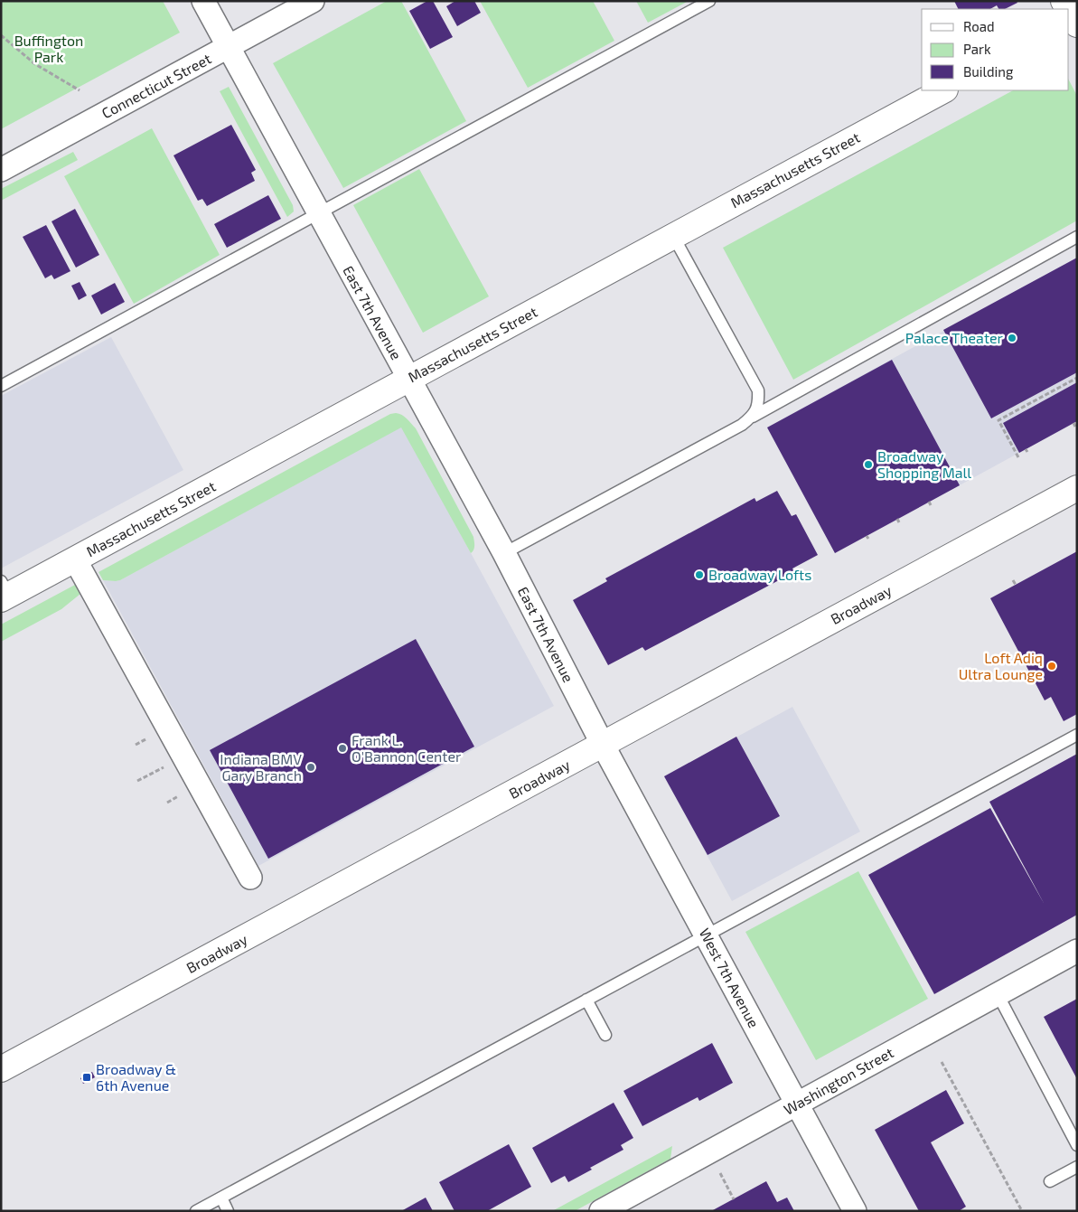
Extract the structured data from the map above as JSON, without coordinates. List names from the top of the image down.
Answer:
{
  "streets": {
    "main road": ["Massachusetts Street", "Broadway"],
    "street": [
      "Connecticut Street",
      "East 7th Avenue",
      "West 7th Avenue",
      "Washington Street"
    ]
  },
  "crossings": [
    ["Connecticut Street", "East 7th Avenue"],
    ["Massachusetts Street", "East 7th Avenue"],
    ["East 7th Avenue", "Broadway"],
    ["East 7th Avenue", "West 7th Avenue"],
    ["Broadway", "West 7th Avenue"],
    ["West 7th Avenue", "Washington Street"]
  ],
  "parks": ["Buffington Park"],
  "places": {
    "other": [
      "Palace Theater",
      "Broadway Shopping Mall",
      "Broadway Lofts",
      "Loft Adiq Ultra Lounge",
      "Frank L. O'Bannon Center",
      "Indiana BMV Gary Branch"
    ],
    "transit": ["Broadway & 6th Avenue"]
  },
  "legend": ["Road", "Park", "Building"]
}
